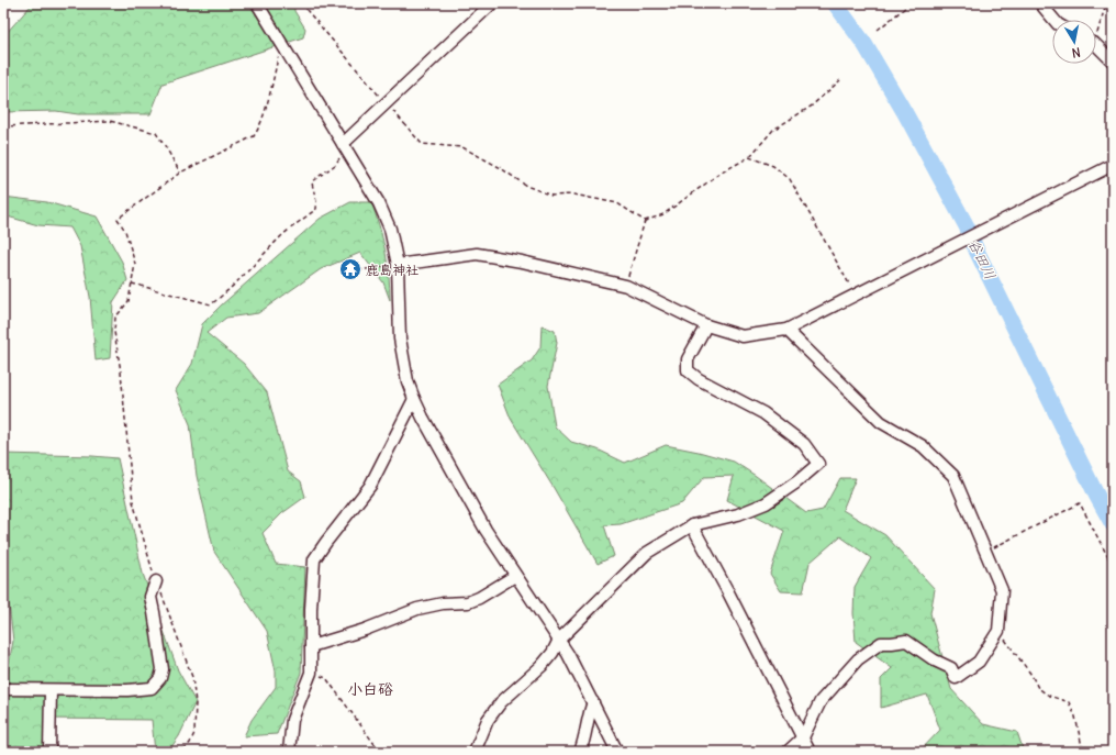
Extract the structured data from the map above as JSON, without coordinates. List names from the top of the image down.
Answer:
{
  "districts": ["小白硲"],
  "water": ["谷田川"],
  "places": {
    "temple": ["鹿島神社"]
  },
  "north": "bottom"
}
